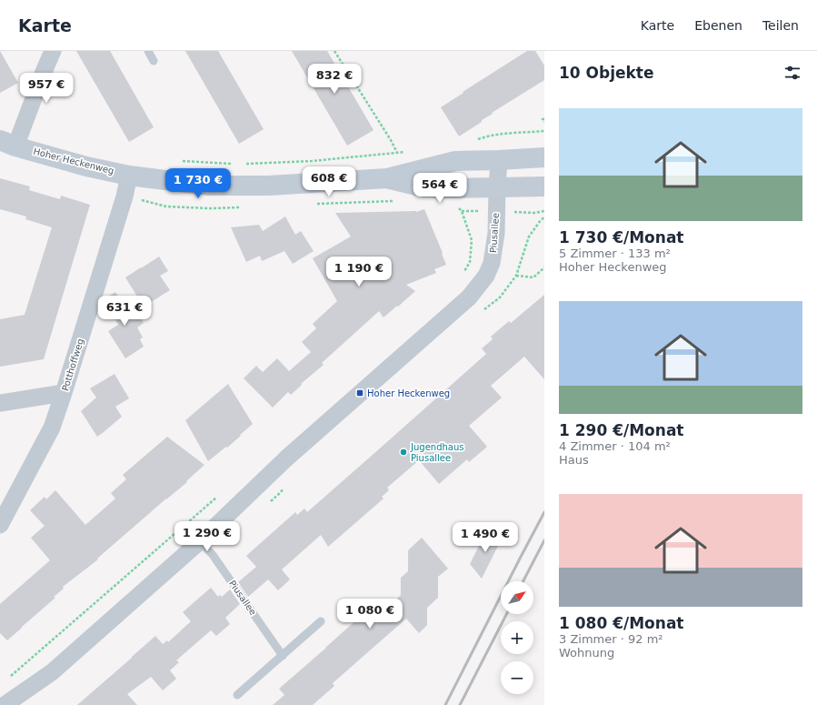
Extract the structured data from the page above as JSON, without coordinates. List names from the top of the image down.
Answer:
{
  "streets": {
    "street": ["Hoher Heckenweg", "Piusallee", "Potthoffweg"]
  },
  "crossings": [
    ["Hoher Heckenweg", "Piusallee"],
    ["Hoher Heckenweg", "Potthoffweg"]
  ],
  "places": {
    "transit": ["Hoher Heckenweg"],
    "other": ["Jugendhaus Piusallee"]
  },
  "north": "top right",
  "page": {
    "header": "Karte",
    "nav": ["Karte", "Ebenen", "Teilen"],
    "heading": "10 Objekte",
    "price": [
      "832 €",
      "957 €",
      "608 €",
      "1 730 €",
      "564 €",
      "1 190 €",
      "631 €",
      "1 290 €",
      "1 490 €",
      "1 080 €"
    ],
    "list": [
      {
        "name": "1 730 €/Monat",
        "note": "5 Zimmer · 133 m² · Hoher Heckenweg"
      },
      {
        "name": "1 290 €/Monat",
        "note": "4 Zimmer · 104 m² · Haus"
      },
      {
        "name": "1 080 €/Monat",
        "note": "3 Zimmer · 92 m² · Wohnung"
      }
    ],
    "map_buttons": ["+", "−"]
  }
}
